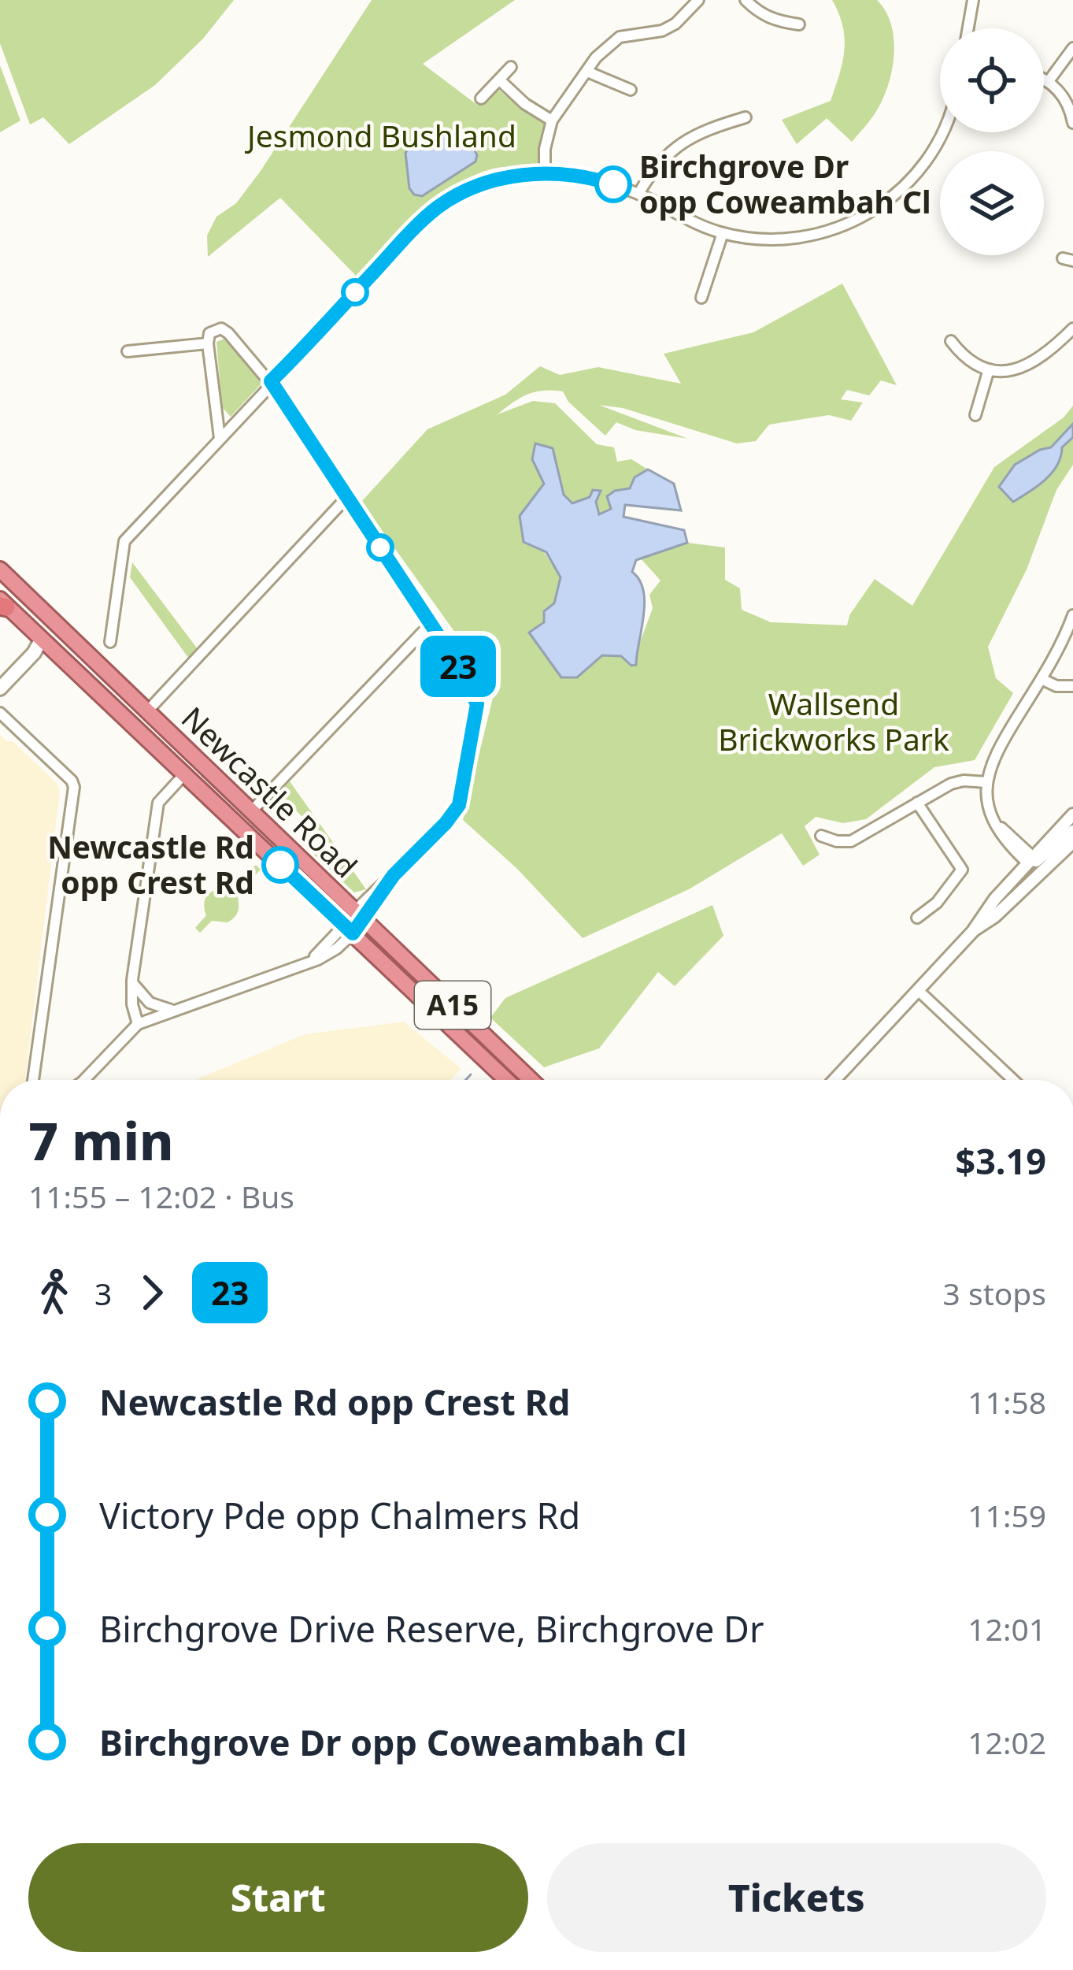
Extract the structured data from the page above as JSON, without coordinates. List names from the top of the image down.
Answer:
{
  "streets": {
    "highway": ["Newcastle Road", "A15"]
  },
  "parks": ["Jesmond Bushland", "Wallsend Brickworks Park"],
  "places": ["Birchgrove Dr opp Coweambah Cl", "Newcastle Rd opp Crest Rd"],
  "lines": ["bus line 23"],
  "page": {
    "on_map": "23",
    "heading": ["7 min", "11:55 – 12:02 · Bus", "$3.19"],
    "legs": ["3", "23", "3 stops"],
    "list": [
      {
        "name": "Newcastle Rd opp Crest Rd",
        "value": "11:58"
      },
      {
        "name": "Victory Pde opp Chalmers Rd",
        "value": "11:59"
      },
      {
        "name": "Birchgrove Drive Reserve, Birchgrove Dr",
        "value": "12:01"
      },
      {
        "name": "Birchgrove Dr opp Coweambah Cl",
        "value": "12:02"
      }
    ],
    "buttons": ["Start", "Tickets"]
  }
}
